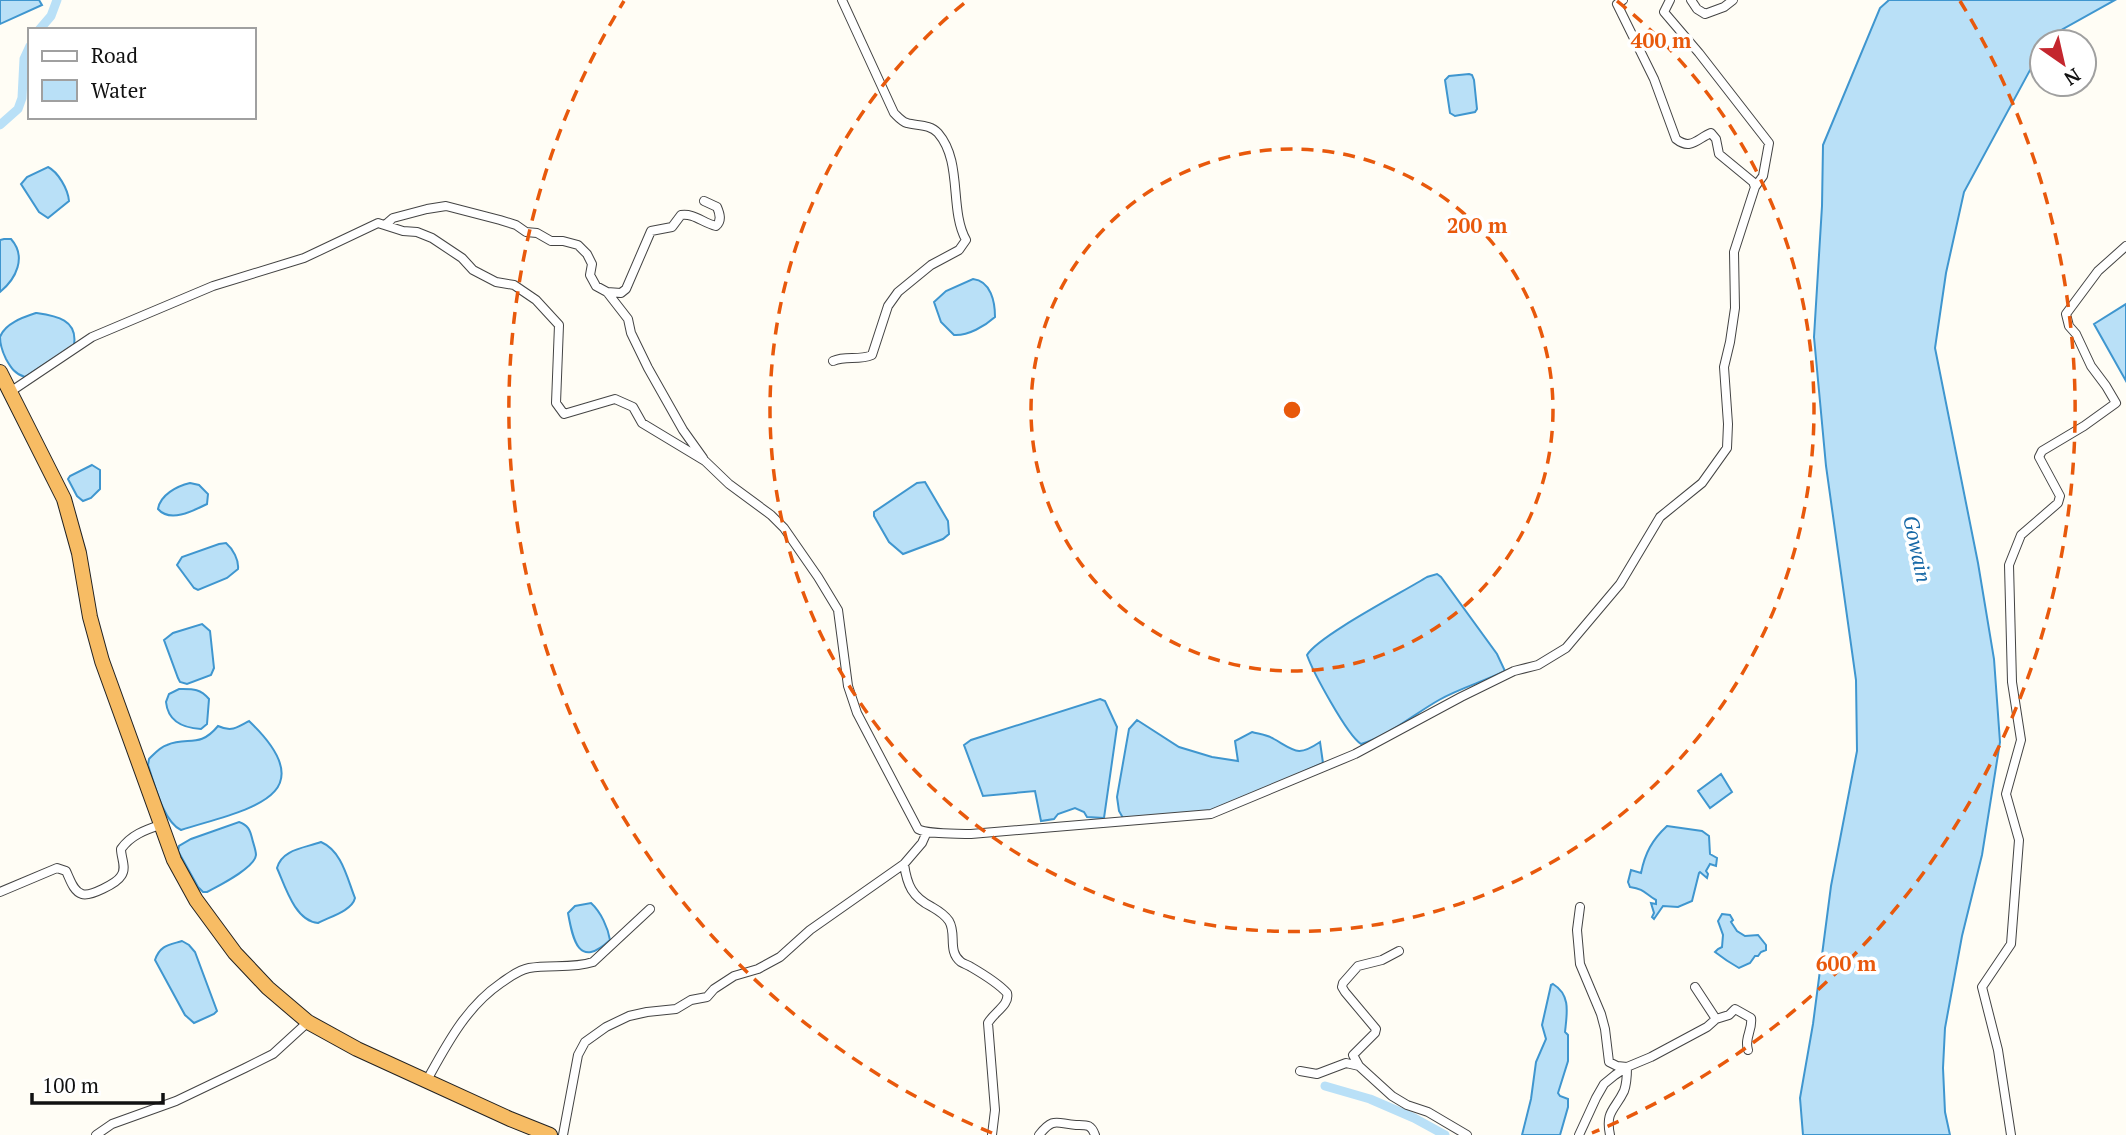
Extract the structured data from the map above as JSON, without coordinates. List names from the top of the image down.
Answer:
{
  "water": ["Gowain"],
  "legend": ["Road", "Water"],
  "scale_bar": "100 m",
  "north": "bottom right",
  "rings": ["400 m", "200 m", "600 m"]
}
